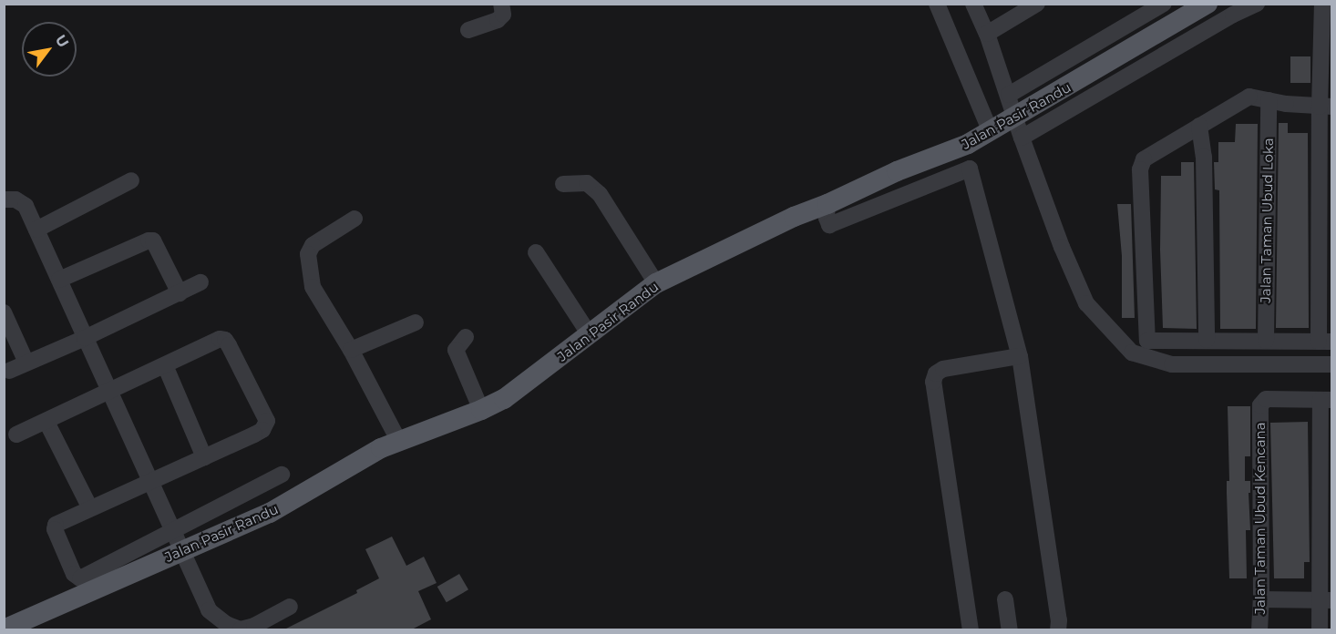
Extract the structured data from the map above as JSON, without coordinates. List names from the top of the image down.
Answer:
{
  "streets": {
    "main road": ["Jalan Pasir Randu"],
    "street": ["Jalan Taman Ubud Loka", "Jalan Taman Ubud Kencana"]
  },
  "north": "top right"
}
